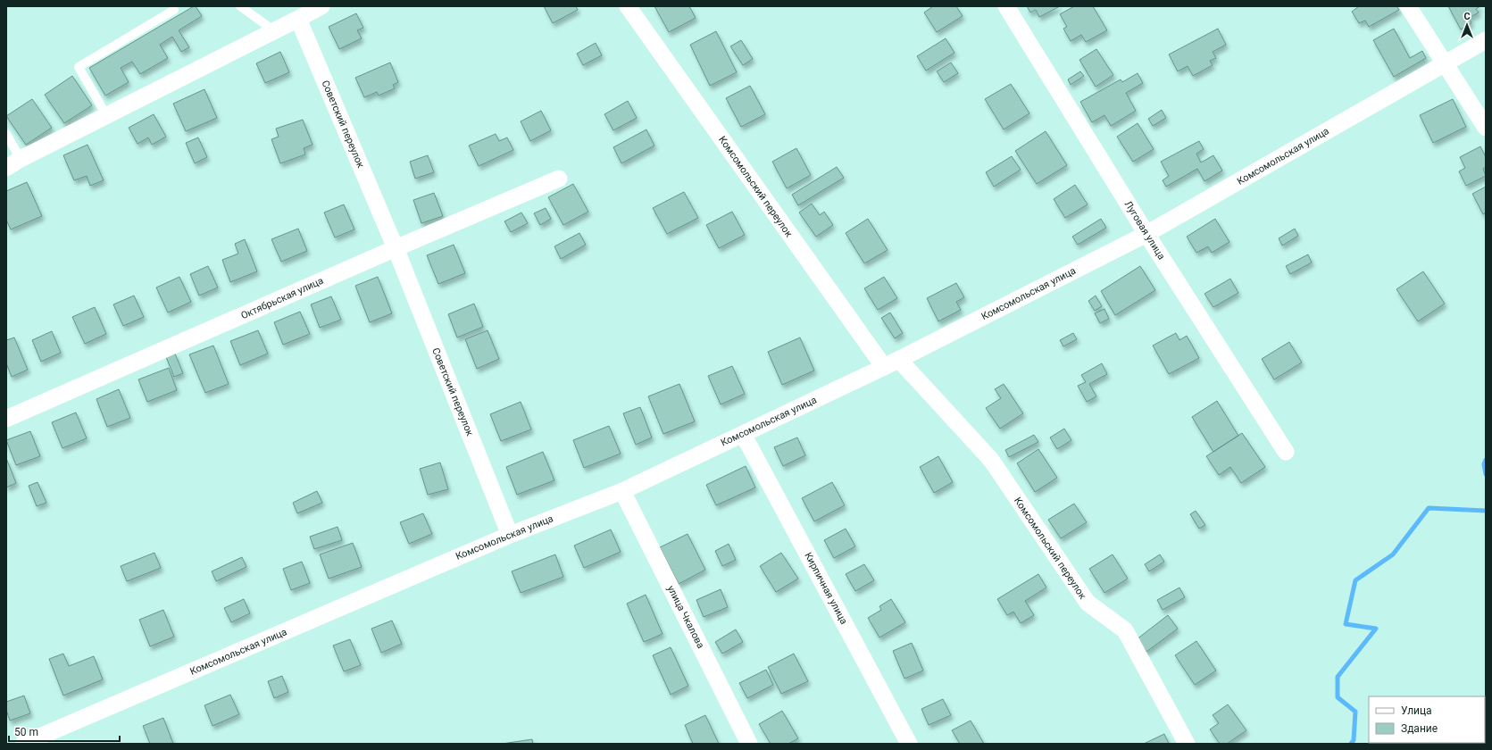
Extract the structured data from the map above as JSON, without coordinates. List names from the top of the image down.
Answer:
{
  "streets": {
    "street": [
      "Советский переулок",
      "Комсомольская улица",
      "Комсомольский переулок",
      "Луговая улица",
      "Октябрьская улица",
      "Кирпичная улица",
      "улица Чкалова"
    ]
  },
  "crossings": [
    ["Советский переулок", "Комсомольская улица"],
    ["Советский переулок", "Октябрьская улица"],
    ["Комсомольская улица", "Комсомольский переулок"],
    ["Комсомольская улица", "Луговая улица"],
    ["Комсомольская улица", "Кирпичная улица"],
    ["Комсомольская улица", "улица Чкалова"]
  ],
  "legend": ["Улица", "Здание"],
  "scale_bar": "50 m",
  "north": "top"
}
